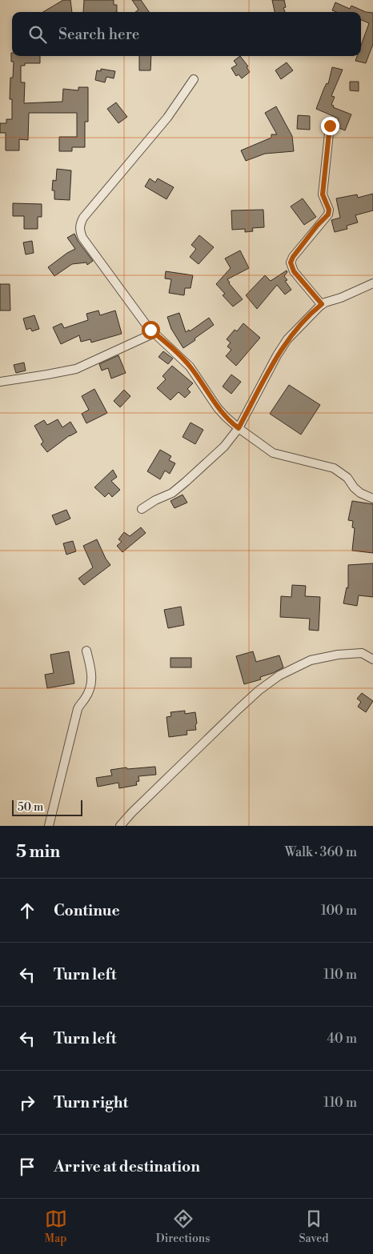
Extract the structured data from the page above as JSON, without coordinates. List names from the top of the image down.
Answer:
{
  "scale_bar": "50 m",
  "page": {
    "search": "Search here",
    "scale": "50 m",
    "heading": ["5 min", "Walk · 360 m"],
    "list": [
      ["Continue", "100 m"],
      ["Turn left", "110 m"],
      ["Turn left", "40 m"],
      ["Turn right", "110 m"],
      "Arrive at destination"
    ],
    "nav": ["Map", "Directions", "Saved"]
  }
}
